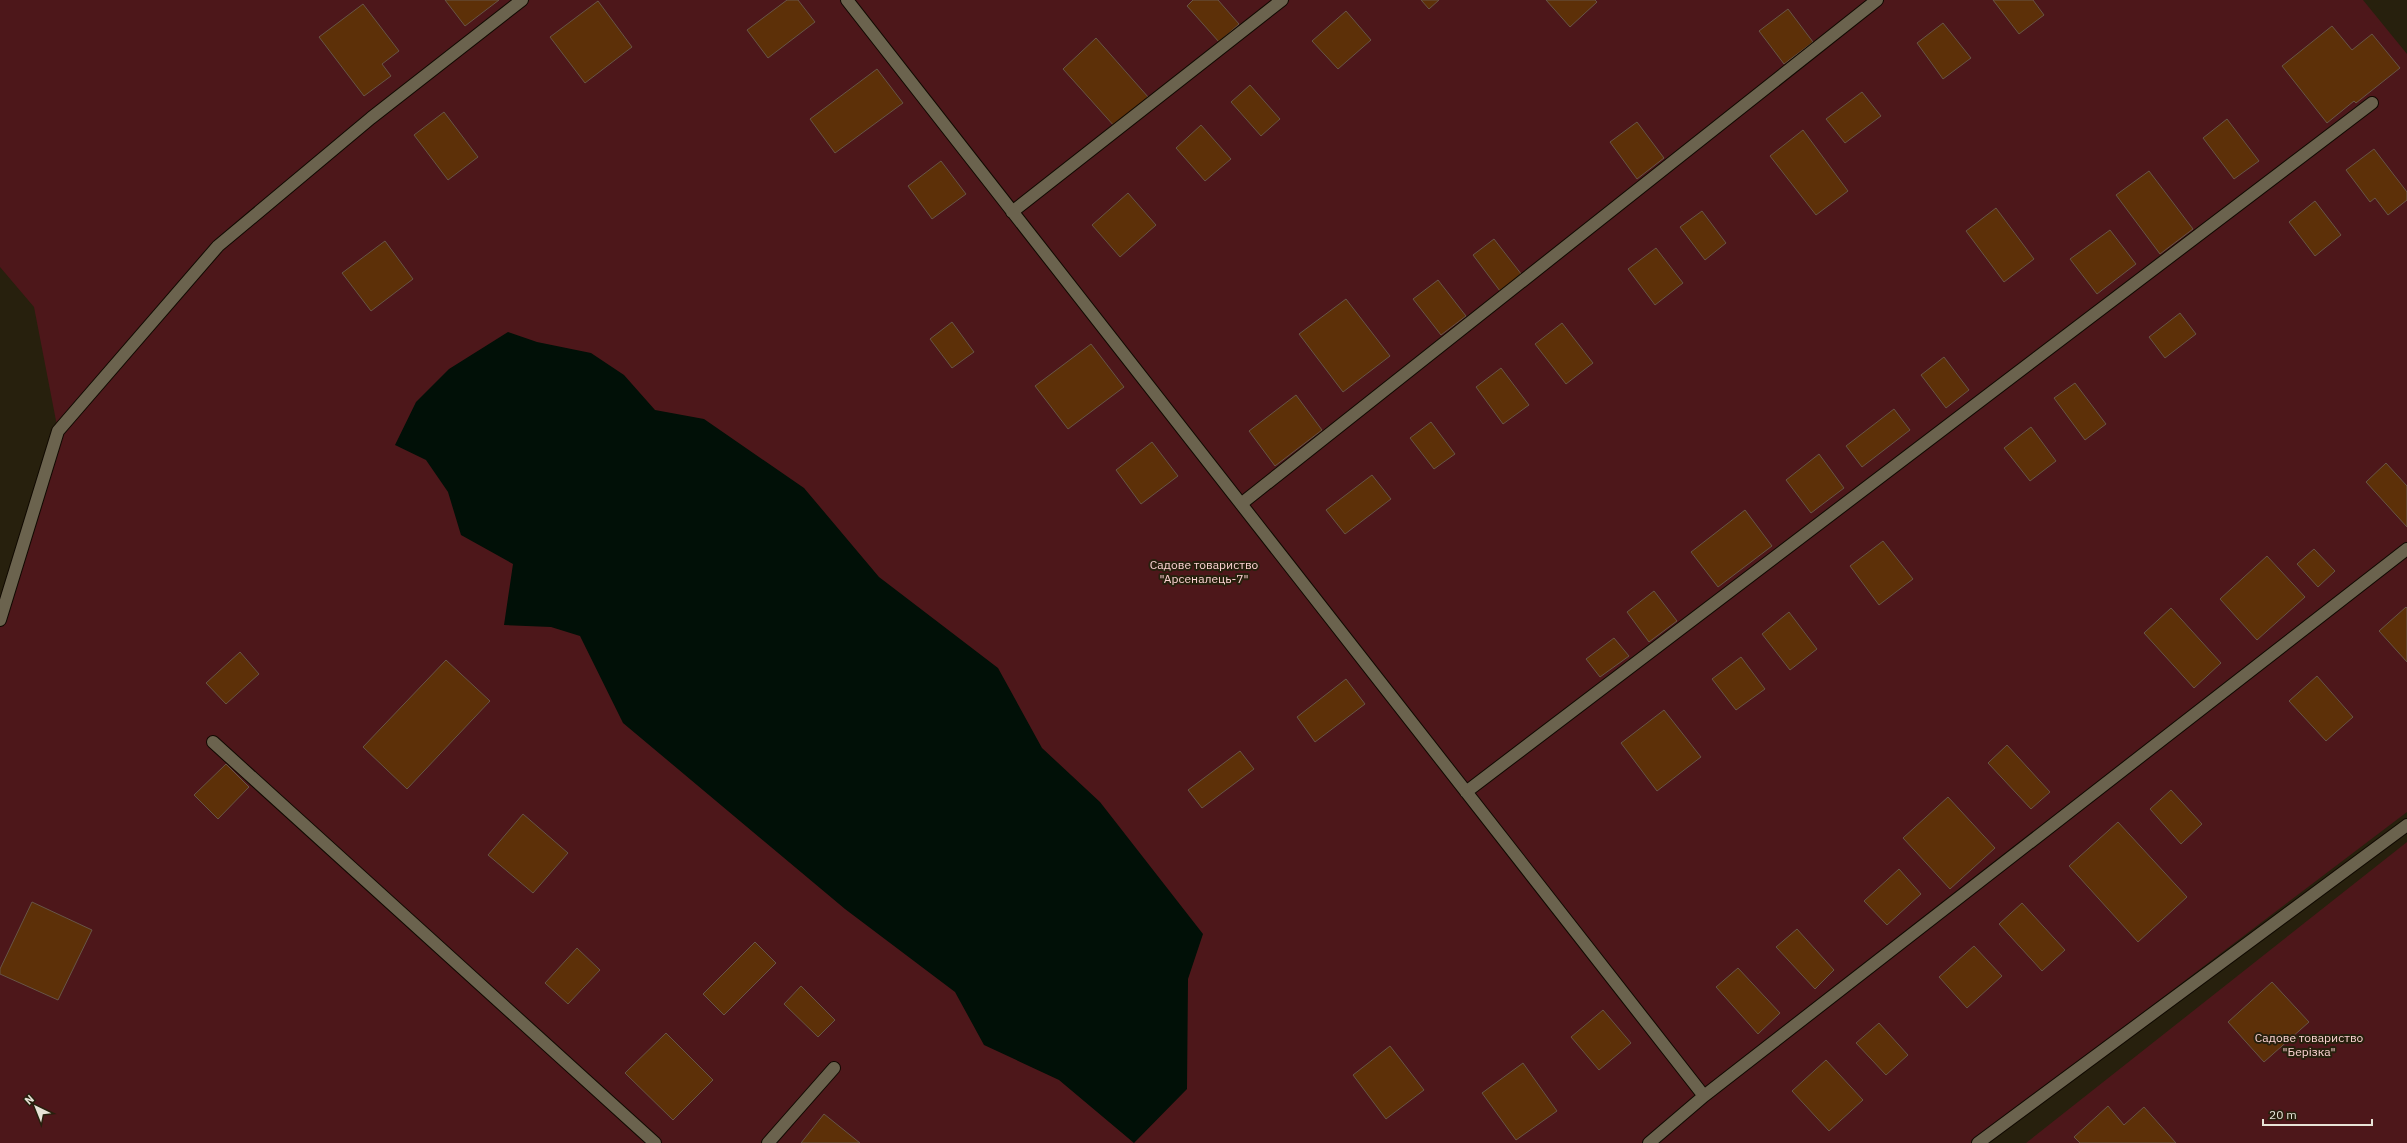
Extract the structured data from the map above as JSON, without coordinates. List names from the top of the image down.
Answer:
{
  "parks": ["Садове товариство \"Арсеналець-7\"", "Садове товариство \"Берізка\""],
  "scale_bar": "20 m",
  "north": "top left"
}
